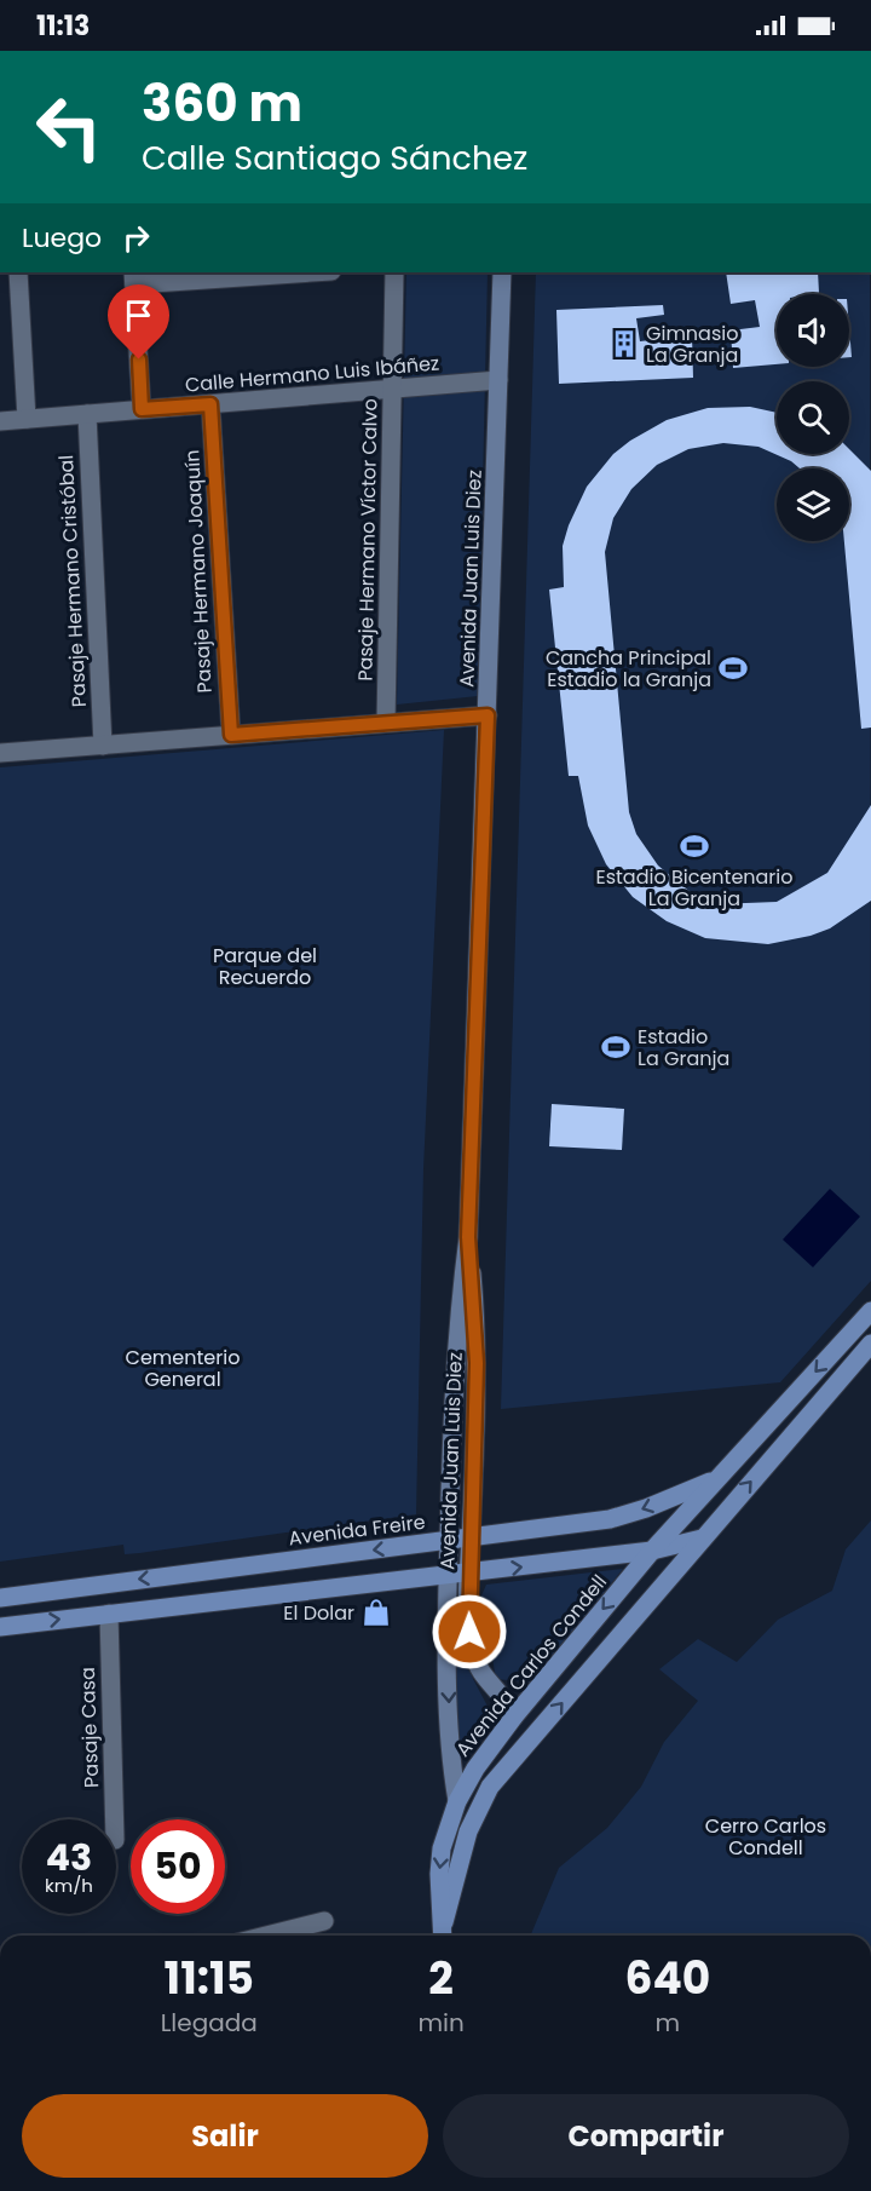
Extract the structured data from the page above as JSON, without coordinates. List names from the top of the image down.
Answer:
{
  "streets": {
    "main road": ["Avenida Juan Luis Diez", "Avenida Freire", "Avenida Carlos Condell"],
    "street": [
      "Calle Hermano Luis Ibáñez",
      "Pasaje Hermano Víctor Calvo",
      "Pasaje Hermano Joaquín",
      "Pasaje Hermano Cristóbal",
      "Pasaje Casa"
    ]
  },
  "crossings": [
    ["Calle Hermano Luis Ibáñez", "Pasaje Hermano Víctor Calvo"],
    ["Calle Hermano Luis Ibáñez", "Pasaje Hermano Joaquín"],
    ["Calle Hermano Luis Ibáñez", "Avenida Juan Luis Diez"],
    ["Calle Hermano Luis Ibáñez", "Pasaje Hermano Cristóbal"],
    ["Avenida Juan Luis Diez", "Avenida Freire"],
    ["Avenida Juan Luis Diez", "Avenida Carlos Condell"],
    ["Avenida Freire", "Avenida Carlos Condell"]
  ],
  "parks": ["Parque del Recuerdo", "Cementerio General", "Cerro Carlos Condell"],
  "places": {
    "building": ["Gimnasio La Granja"],
    "sports": ["Cancha Principal Estadio la Granja", "Estadio Bicentenario La Granja", "Estadio La Granja"],
    "shop": ["El Dolar"]
  },
  "page": {
    "status": "11:13",
    "turn": ["360 m", "Calle Santiago Sánchez"],
    "then": "Luego",
    "speed": "43 km/h",
    "limit": "50",
    "eta": [
      "11:15",
      "Llegada",
      "2",
      "min",
      "640",
      "m"
    ],
    "buttons": ["Salir", "Compartir"]
  }
}
